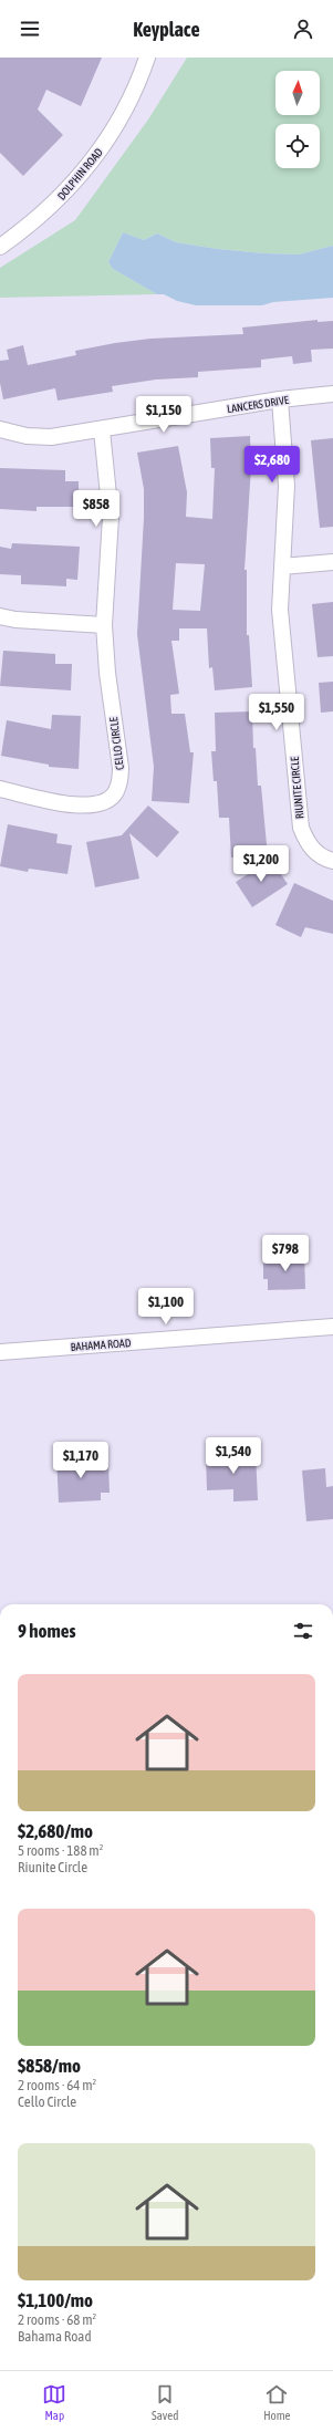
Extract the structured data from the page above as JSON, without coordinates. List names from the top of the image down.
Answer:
{
  "streets": {
    "street": [
      "DOLPHIN ROAD",
      "LANCERS DRIVE",
      "CELLO CIRCLE",
      "RIUNITE CIRCLE",
      "BAHAMA ROAD"
    ]
  },
  "crossings": [
    ["LANCERS DRIVE", "CELLO CIRCLE"],
    ["LANCERS DRIVE", "RIUNITE CIRCLE"]
  ],
  "north": "top",
  "page": {
    "header": "Keyplace",
    "price": [
      "$1,150",
      "$2,680",
      "$858",
      "$1,550",
      "$1,200",
      "$798",
      "$1,100",
      "$1,540",
      "$1,170"
    ],
    "heading": "9 homes",
    "list": [
      {
        "name": "$2,680/mo",
        "note": "5 rooms · 188 m² · Riunite Circle"
      },
      {
        "name": "$858/mo",
        "note": "2 rooms · 64 m² · Cello Circle"
      },
      {
        "name": "$1,100/mo",
        "note": "2 rooms · 68 m² · Bahama Road"
      }
    ],
    "tabs": ["Map", "Saved", "Home"]
  }
}
